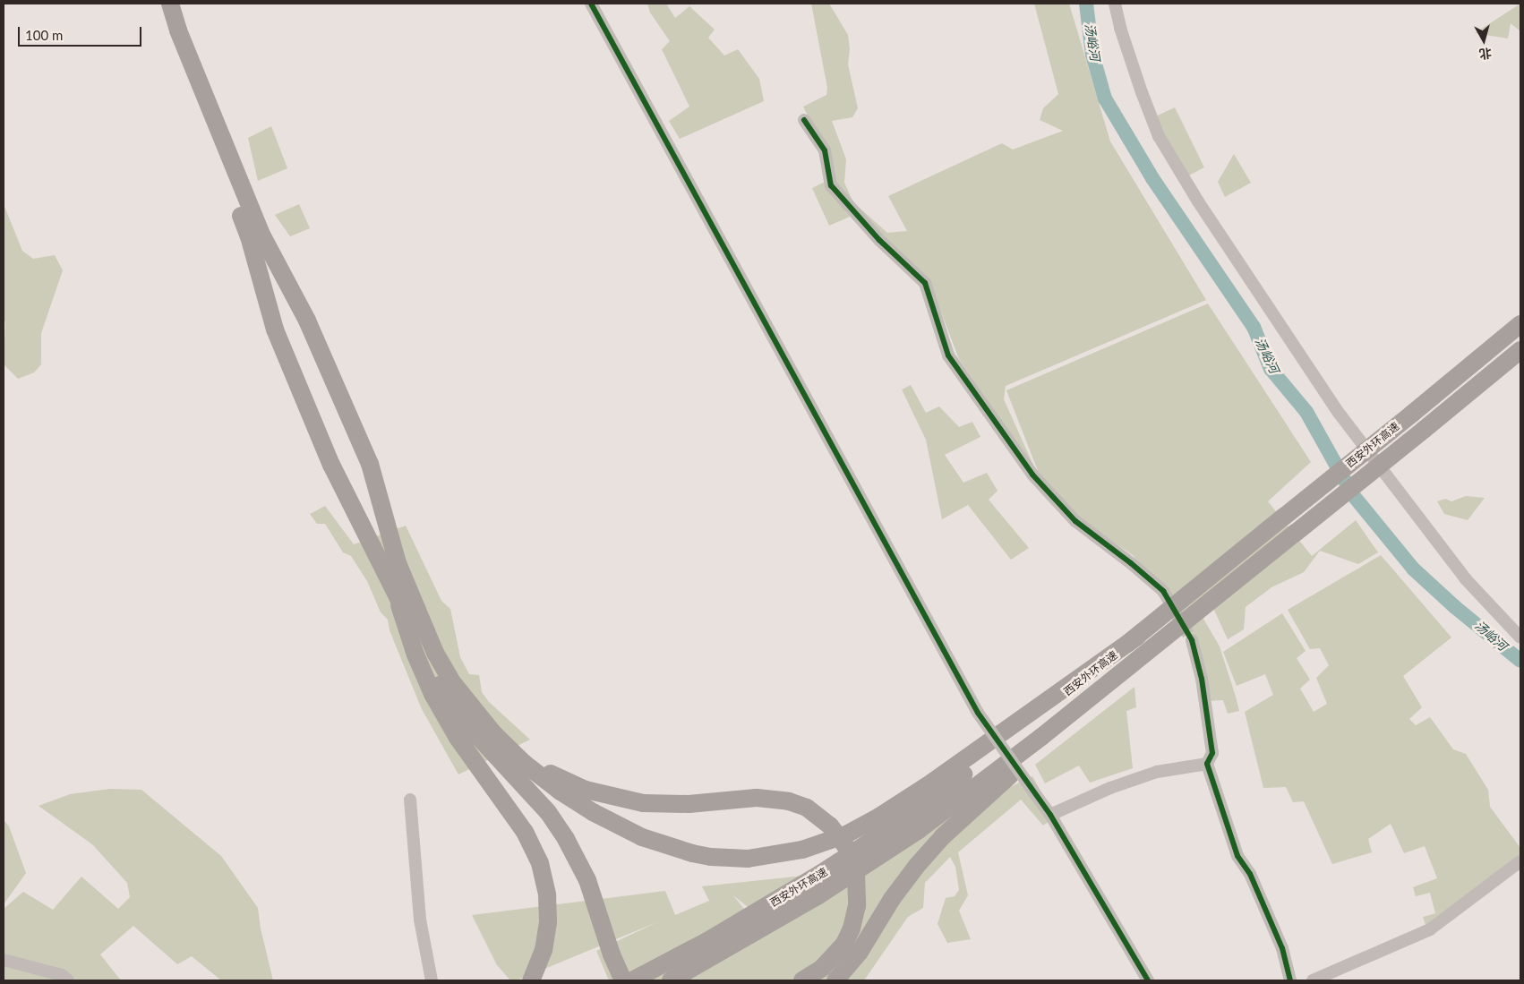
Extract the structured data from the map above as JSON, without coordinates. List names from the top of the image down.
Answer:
{
  "streets": {
    "highway": ["西安外环高速"]
  },
  "water": ["汤峪河"],
  "scale_bar": "100 m",
  "north": "bottom"
}
